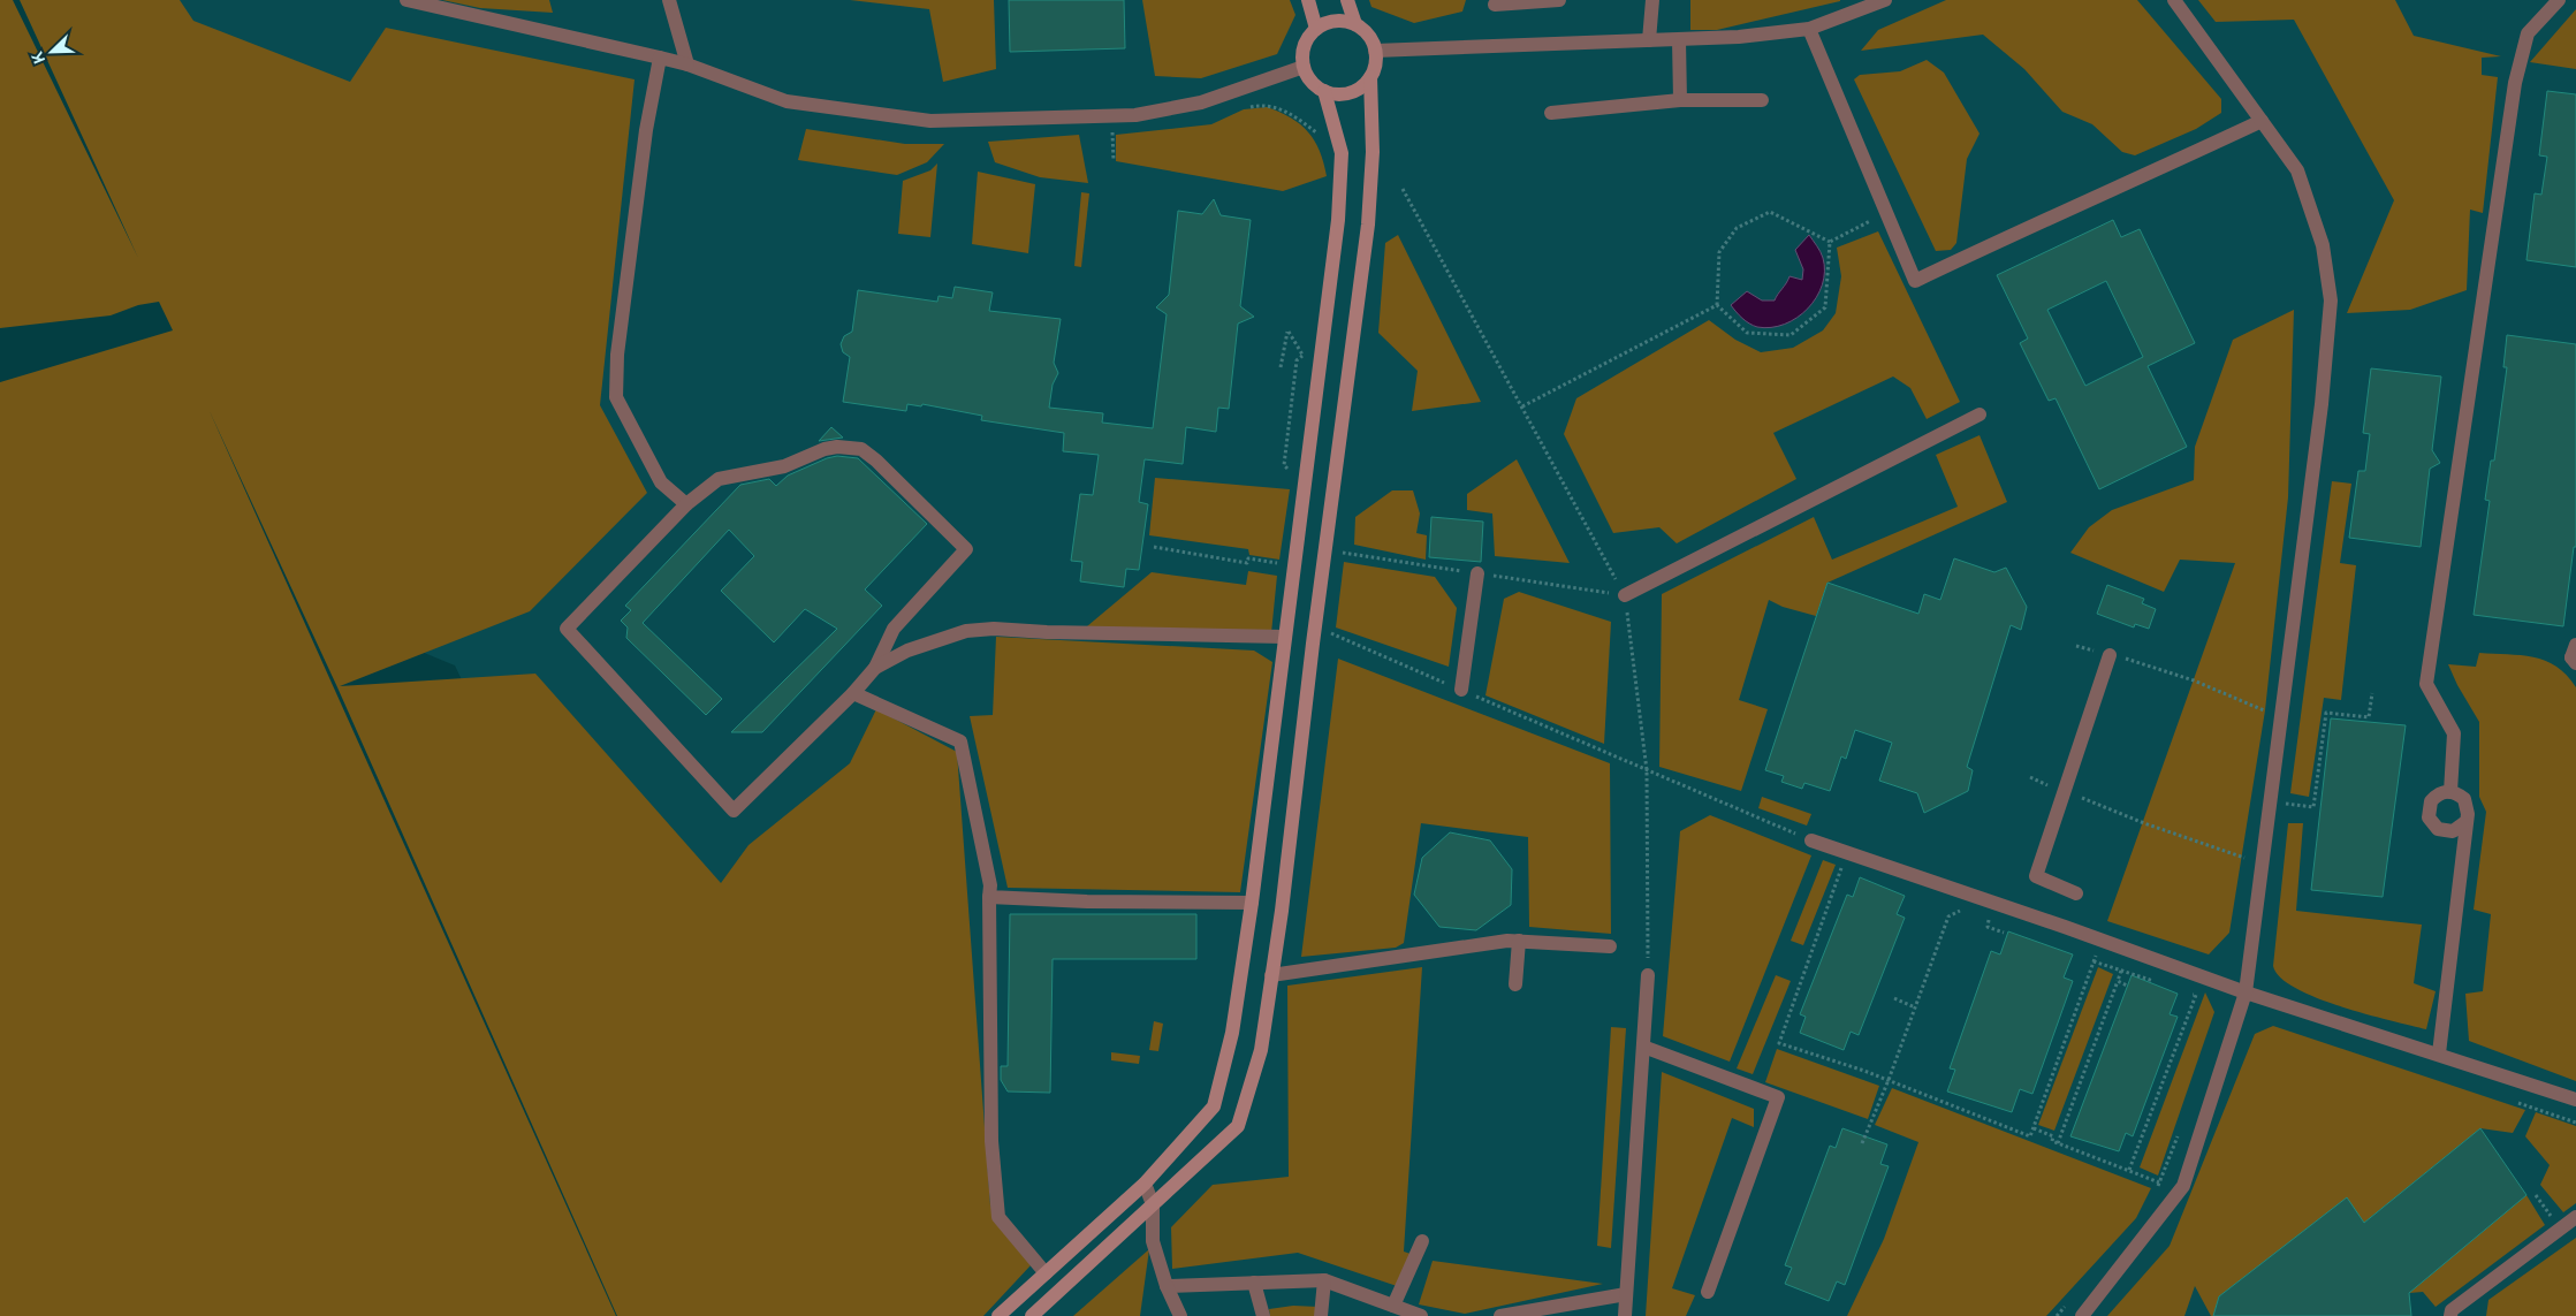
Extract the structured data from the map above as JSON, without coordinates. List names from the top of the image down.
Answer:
{
  "north": "bottom left"
}
